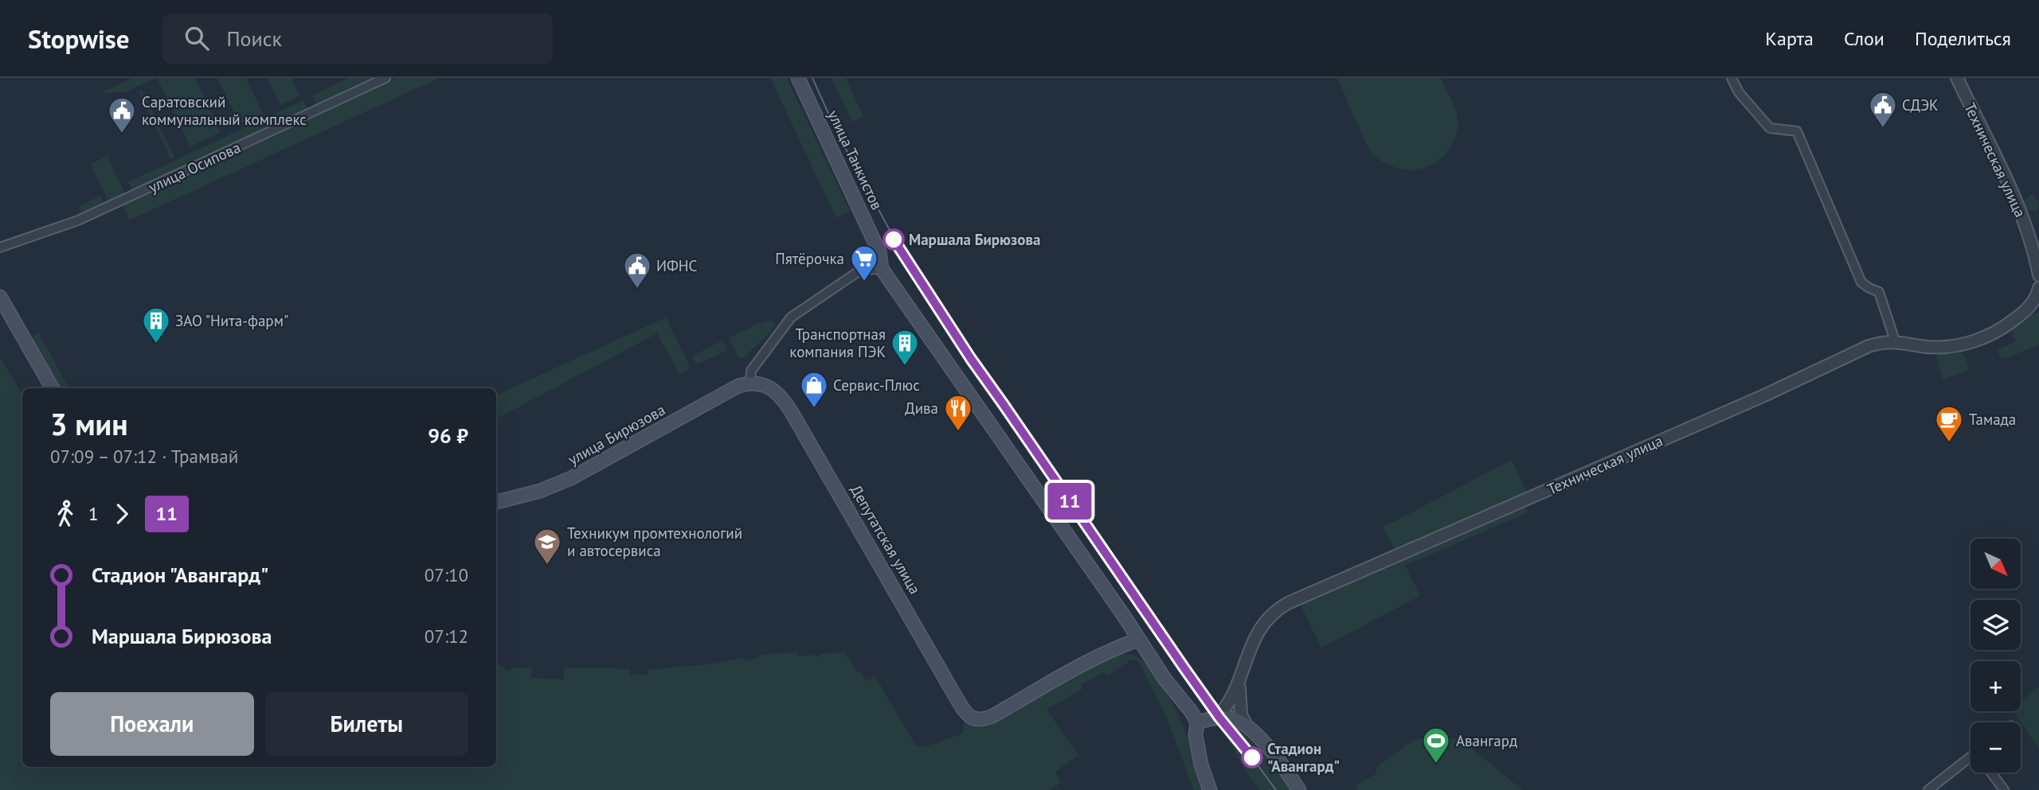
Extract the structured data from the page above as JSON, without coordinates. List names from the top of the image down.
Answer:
{
  "streets": {
    "main road": ["улица Танкистов", "улица Бирюзова", "Депутатская улица"],
    "street": ["Техническая улица", "улица Осипова"]
  },
  "crossings": [
    ["улица Танкистов", "Депутатская улица"],
    ["улица Бирюзова", "Депутатская улица"]
  ],
  "places": {
    "public building": ["СДЭК", "Саратовский коммунальный комплекс", "ИФНС"],
    "other": ["Маршала Бирюзова", "Стадион \"Авангард\""],
    "supermarket": ["Пятёрочка"],
    "building": ["ЗАО \"Нита-фарм\"", "Транспортная компания ПЭК"],
    "shop": ["Сервис-Плюс"],
    "restaurant": ["Дива"],
    "cafe": ["Тамада"],
    "school or university": ["Техникум промтехнологий и автосервиса"],
    "sports": ["Авангард"]
  },
  "lines": ["tram line 11"],
  "north": "bottom right",
  "page": {
    "header": "Stopwise",
    "search": "Поиск",
    "nav": ["Карта", "Слои", "Поделиться"],
    "on_map": "11",
    "heading": ["3 мин", "07:09 – 07:12 · Трамвай", "96 ₽"],
    "legs": ["1", "11"],
    "map_buttons": ["+", "−"],
    "list": [
      {
        "name": "Стадион \"Авангард\"",
        "value": "07:10"
      },
      {
        "name": "Маршала Бирюзова",
        "value": "07:12"
      }
    ],
    "buttons": ["Поехали", "Билеты"]
  }
}
